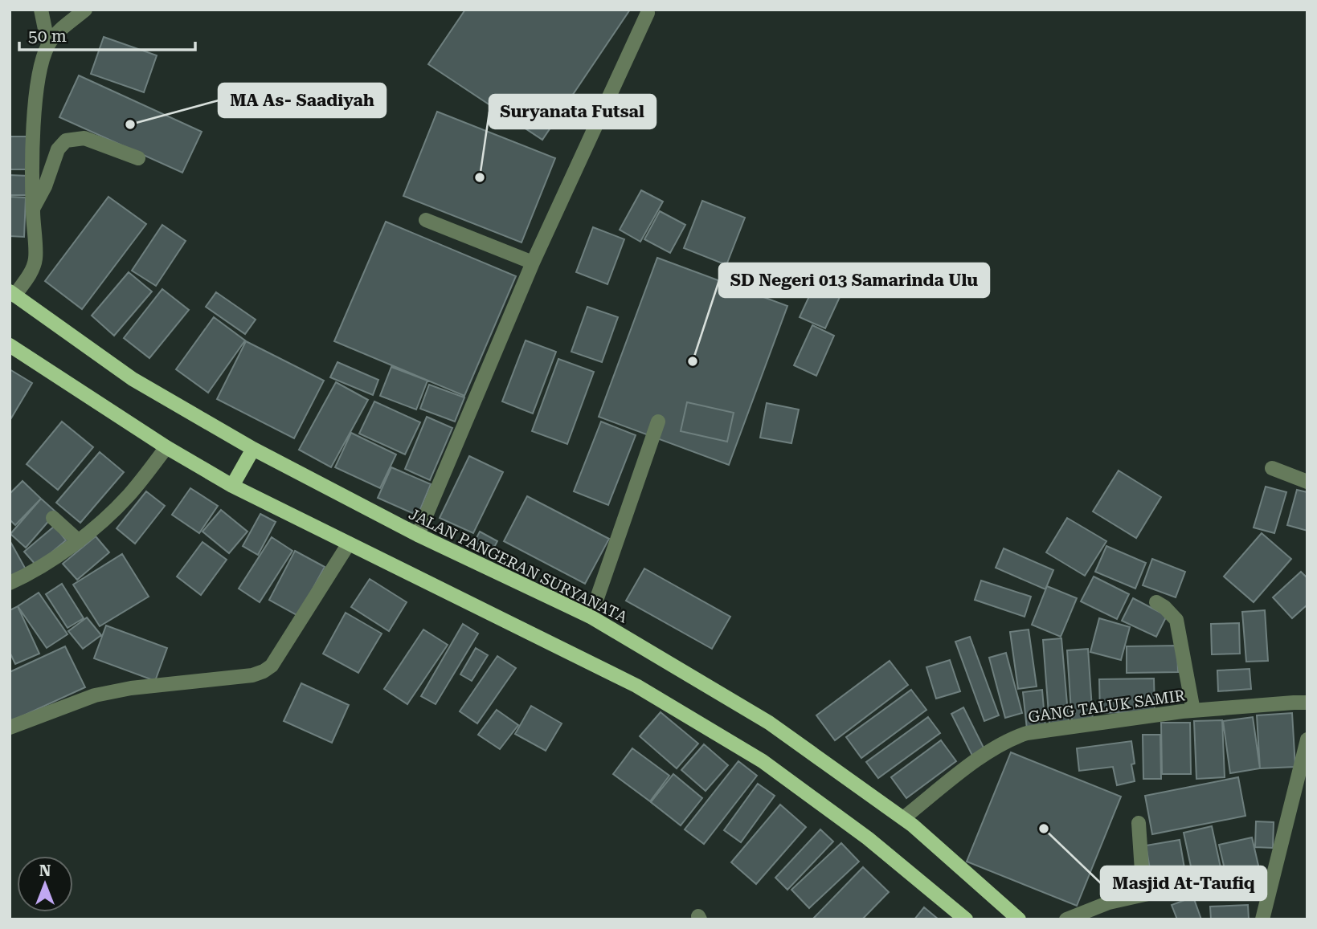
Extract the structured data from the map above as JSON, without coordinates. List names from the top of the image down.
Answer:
{
  "streets": {
    "main road": ["JALAN PANGERAN SURYANATA"],
    "street": ["GANG TALUK SAMIR"]
  },
  "crossings": [
    ["JALAN PANGERAN SURYANATA", "GANG TALUK SAMIR"]
  ],
  "places": [
    "MA As- Saadiyah",
    "Suryanata Futsal",
    "SD Negeri 013 Samarinda Ulu",
    "Masjid At-Taufiq"
  ],
  "scale_bar": "50 m",
  "north": "top"
}
